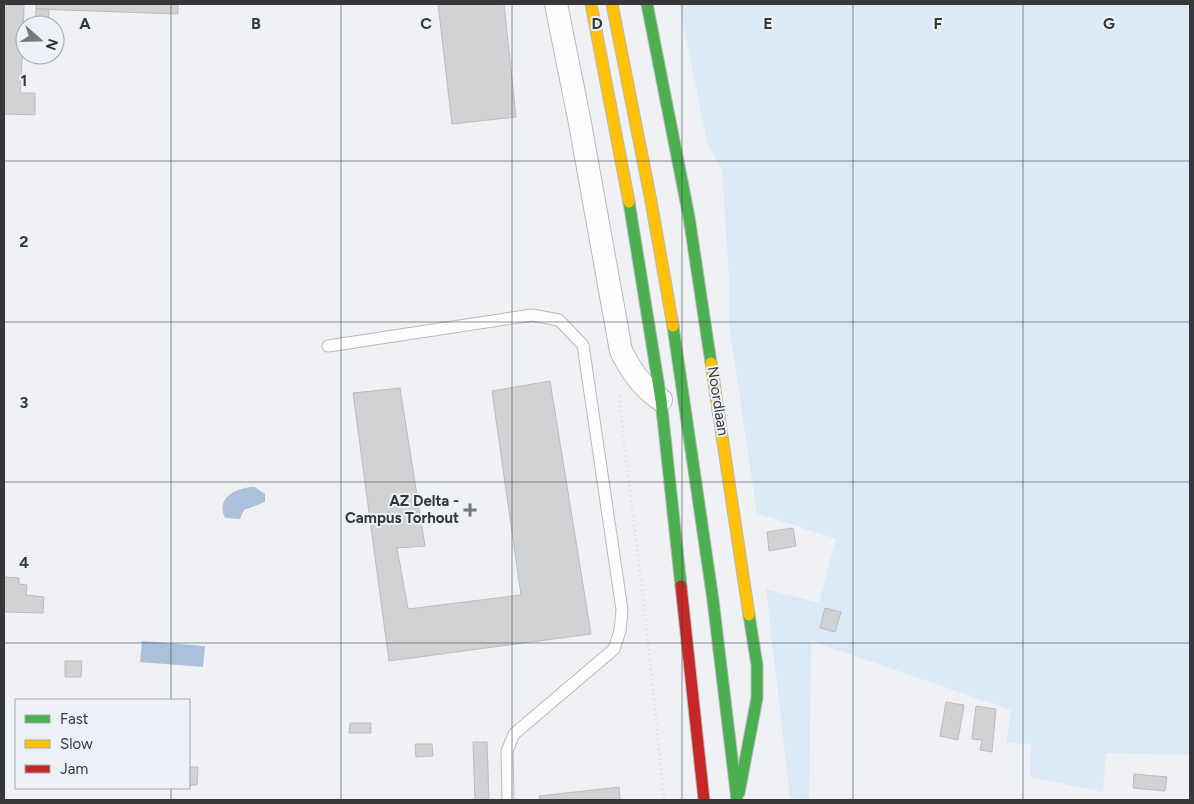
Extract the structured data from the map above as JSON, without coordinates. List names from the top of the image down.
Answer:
{
  "streets": {
    "main road": ["Noordlaan"]
  },
  "places": {
    "health": ["AZ Delta - Campus Torhout"]
  },
  "legend": ["Fast", "Slow", "Jam"],
  "north": "right",
  "grid": {
    "columns": [
      "A",
      "B",
      "C",
      "D",
      "E",
      "F",
      "G"
    ],
    "rows": [
      "1",
      "2",
      "3",
      "4"
    ]
  }
}
